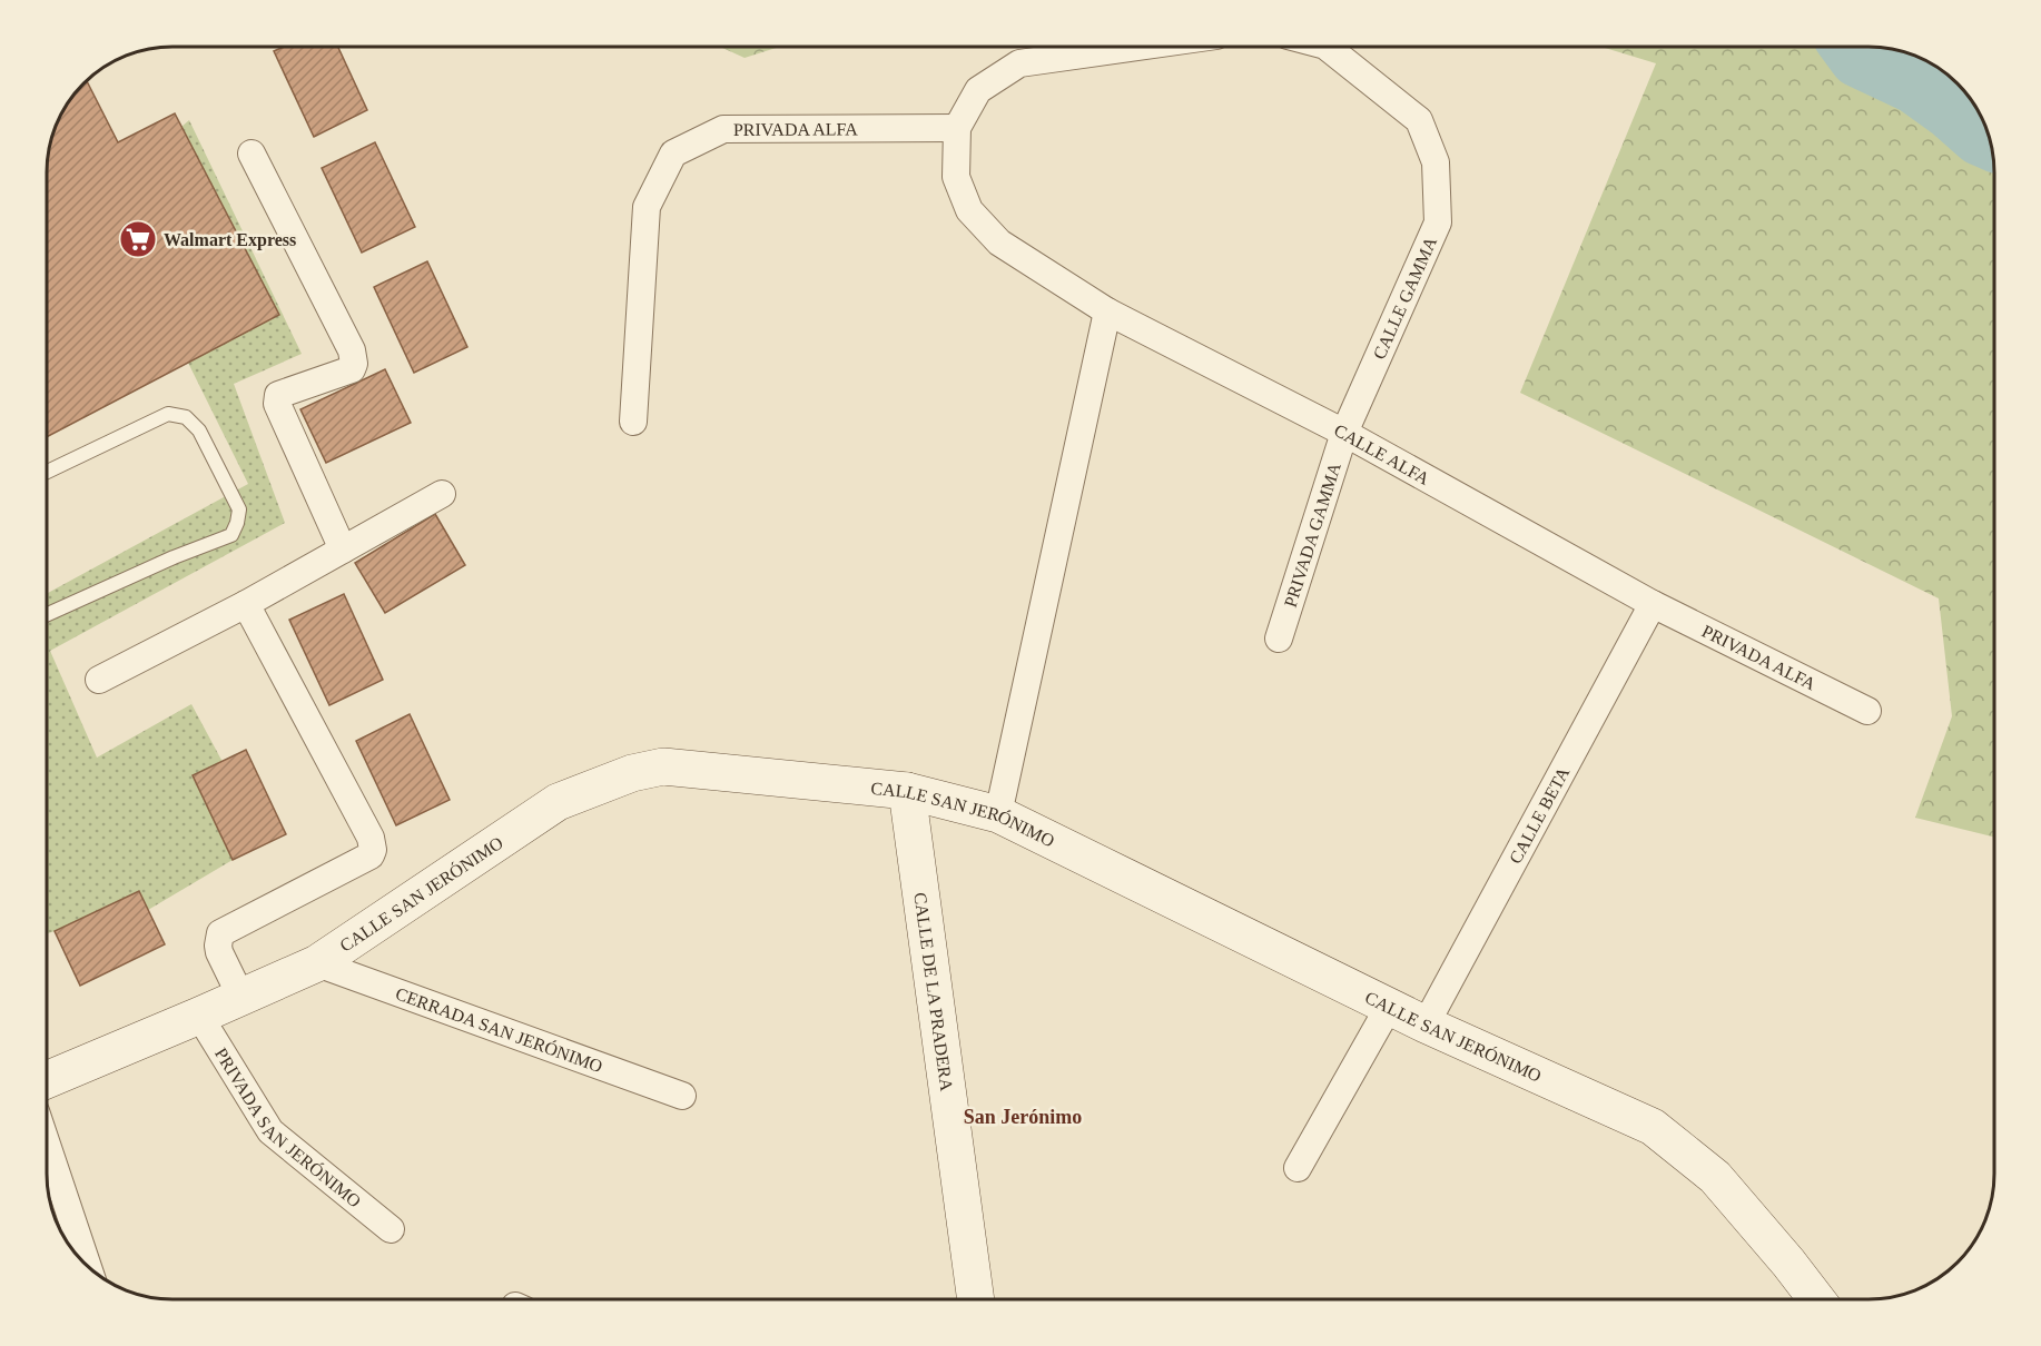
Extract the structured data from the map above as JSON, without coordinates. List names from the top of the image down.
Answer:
{
  "streets": {
    "street": [
      "PRIVADA ALFA",
      "CALLE GAMMA",
      "CALLE ALFA",
      "PRIVADA GAMMA",
      "CALLE BETA",
      "CALLE SAN JERÓNIMO",
      "CALLE DE LA PRADERA",
      "CERRADA SAN JERÓNIMO",
      "PRIVADA SAN JERÓNIMO"
    ]
  },
  "crossings": [
    ["PRIVADA ALFA", "CALLE ALFA"],
    ["PRIVADA ALFA", "CALLE BETA"],
    ["CALLE GAMMA", "CALLE ALFA"],
    ["CALLE GAMMA", "PRIVADA GAMMA"],
    ["CALLE ALFA", "PRIVADA GAMMA"],
    ["CALLE ALFA", "CALLE BETA"],
    ["CALLE BETA", "CALLE SAN JERÓNIMO"],
    ["CALLE SAN JERÓNIMO", "CALLE DE LA PRADERA"],
    ["CALLE SAN JERÓNIMO", "CERRADA SAN JERÓNIMO"],
    ["CALLE SAN JERÓNIMO", "PRIVADA SAN JERÓNIMO"]
  ],
  "districts": ["San Jerónimo"],
  "places": {
    "supermarket": ["Walmart Express"]
  }
}
